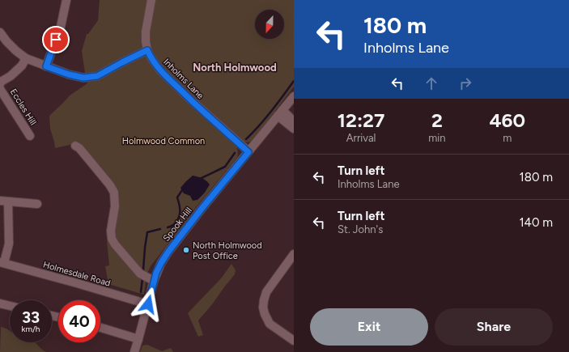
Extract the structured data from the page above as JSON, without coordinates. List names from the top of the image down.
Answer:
{
  "streets": {
    "street": [
      "Inholms Lane",
      "Eccles Hill",
      "Spook Hill",
      "Holmesdale Road"
    ]
  },
  "crossings": [
    ["Inholms Lane", "Spook Hill"],
    ["Spook Hill", "Holmesdale Road"]
  ],
  "districts": ["North Holmwood"],
  "parks": ["Holmwood Common"],
  "places": ["North Holmwood Post Office"],
  "north": "bottom",
  "page": {
    "turn": ["180 m", "Inholms Lane"],
    "eta": [
      "12:27",
      "Arrival",
      "2",
      "min",
      "460",
      "m"
    ],
    "list": [
      {
        "name": "Turn left",
        "note": "Inholms Lane",
        "value": "180 m"
      },
      {
        "name": "Turn left",
        "note": "St. John's",
        "value": "140 m"
      }
    ],
    "speed": "33 km/h",
    "limit": "40",
    "buttons": ["Exit", "Share"]
  }
}
